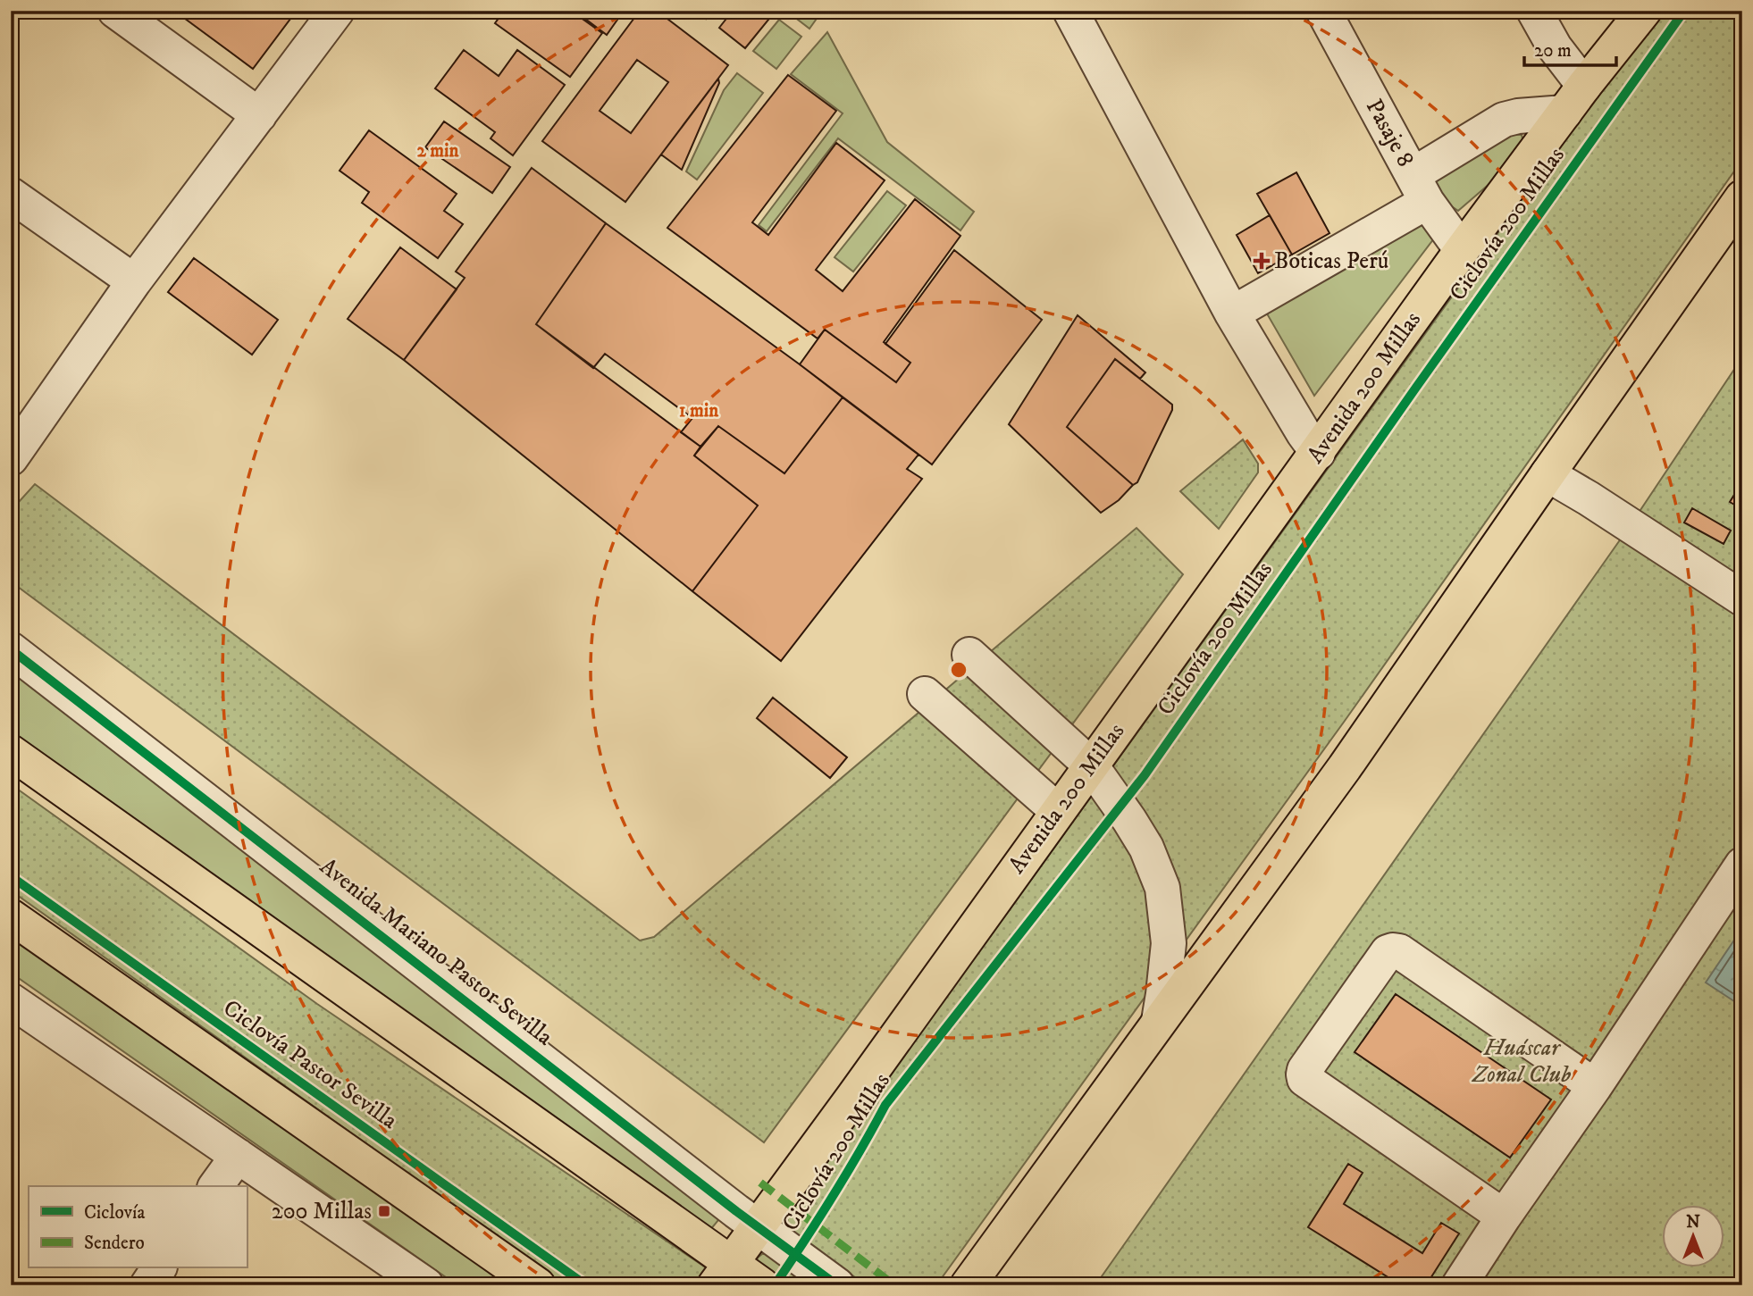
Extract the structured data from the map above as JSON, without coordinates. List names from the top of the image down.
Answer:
{
  "streets": {
    "main road": ["Avenida 200 Millas"],
    "street": ["Pasaje 8", "Avenida Mariano Pastor Sevilla"],
    "cycle path": ["Ciclovía 200 Millas", "Ciclovía Pastor Sevilla"]
  },
  "crossings": [
    ["Pasaje 8", "Avenida 200 Millas"],
    ["Avenida 200 Millas", "Avenida Mariano Pastor Sevilla"]
  ],
  "parks": ["Huáscar Zonal Club"],
  "places": {
    "health": ["Boticas Perú"],
    "transit": ["200 Millas"]
  },
  "legend": ["Ciclovía", "Sendero"],
  "scale_bar": "20 m",
  "north": "top",
  "rings": ["2 min", "1 min"]
}
